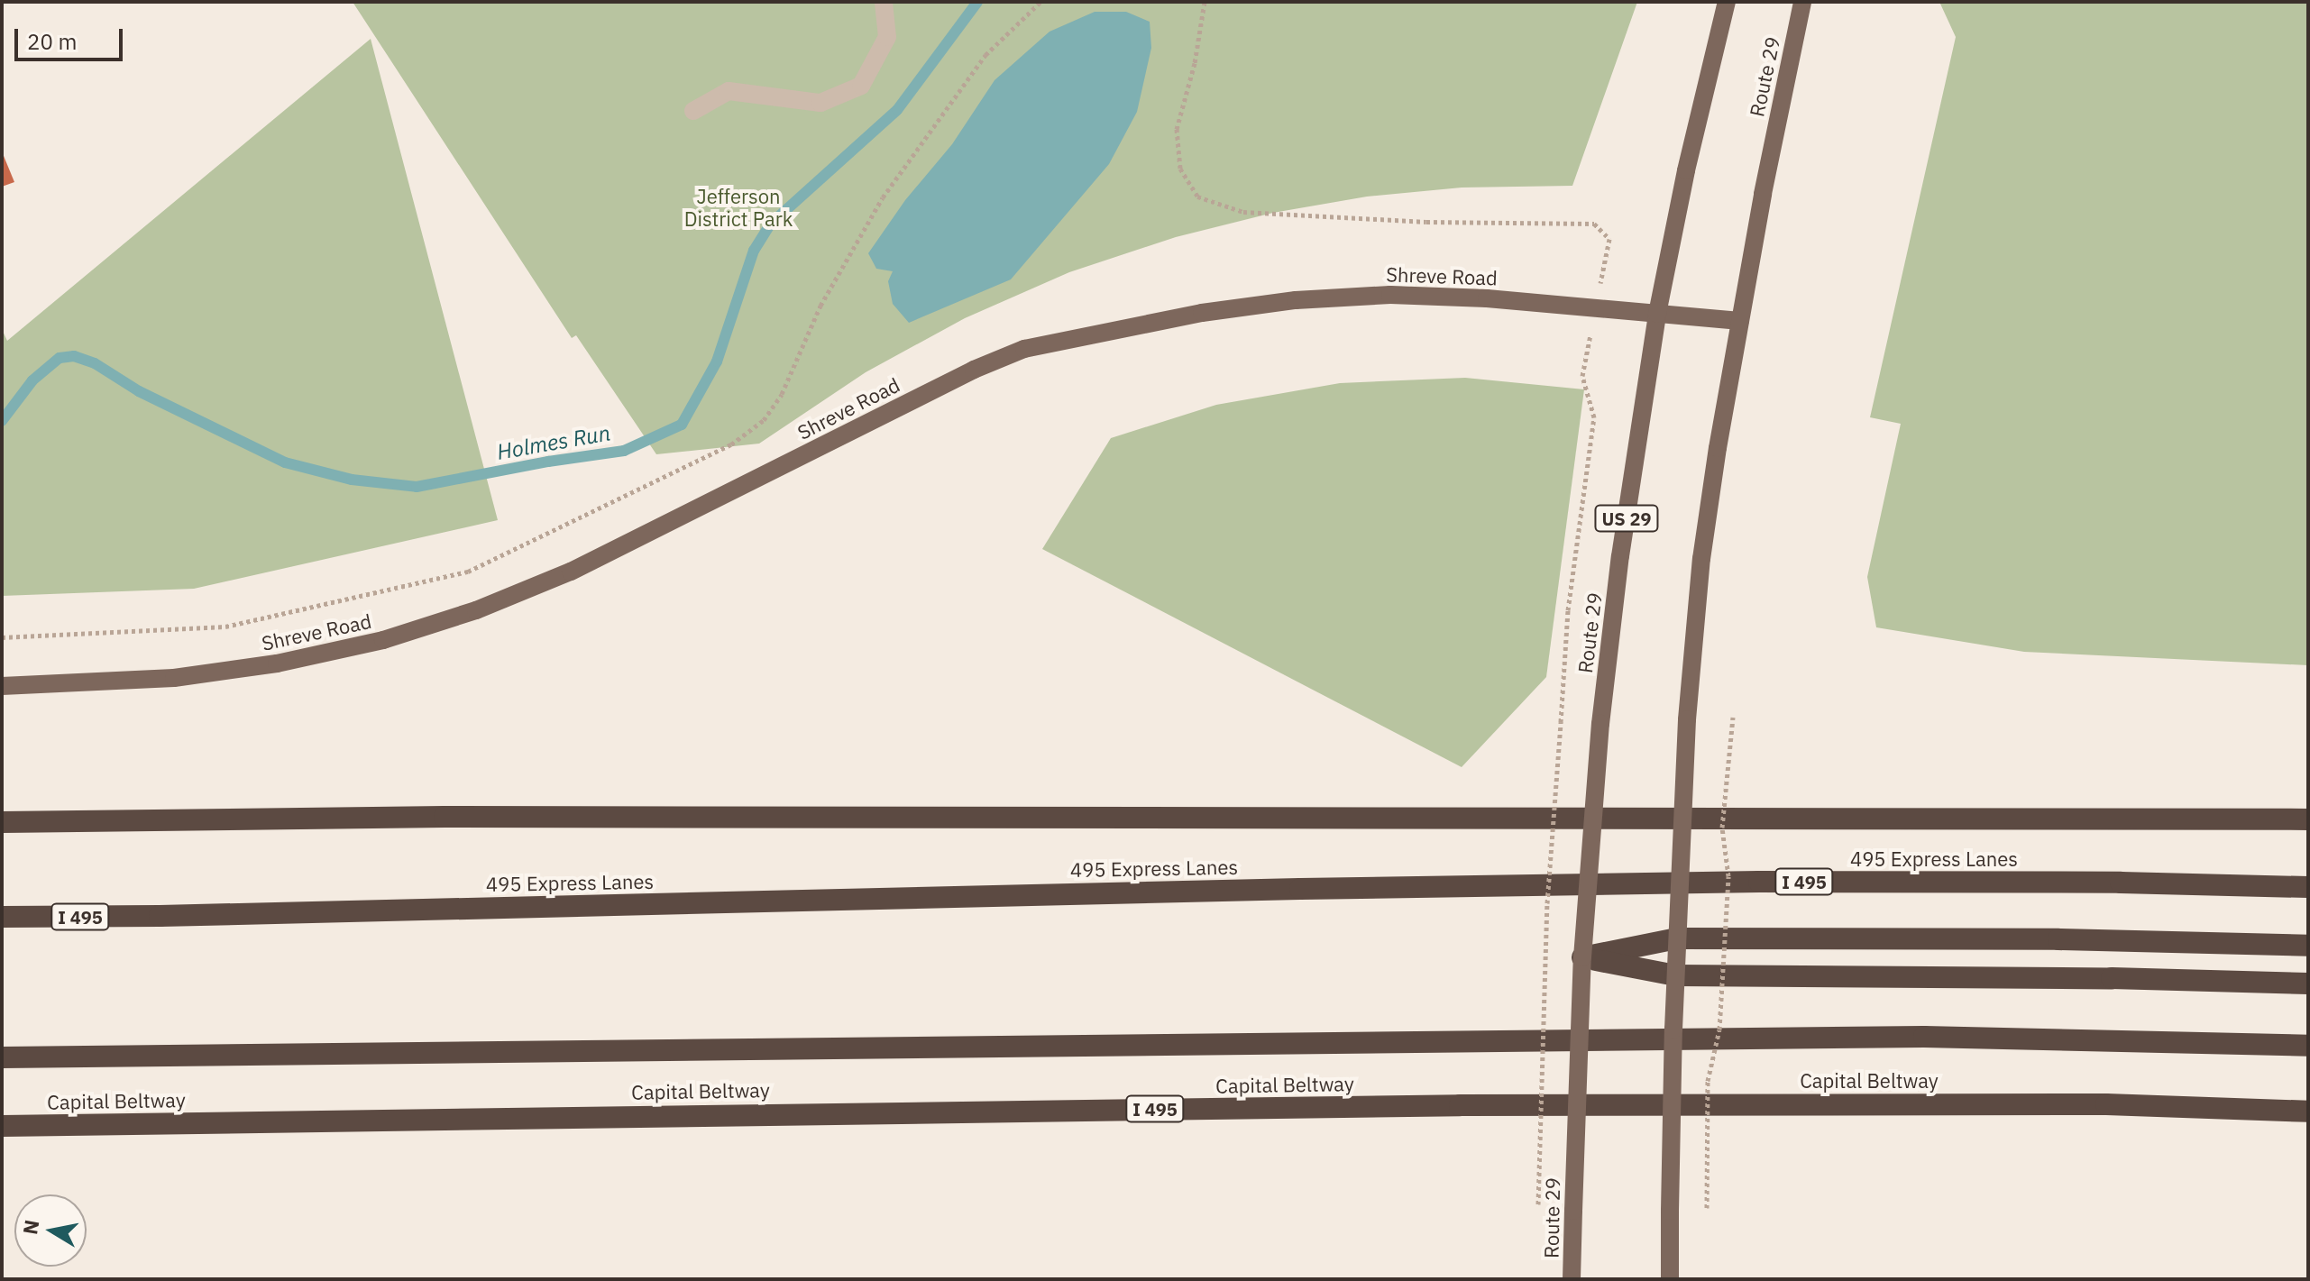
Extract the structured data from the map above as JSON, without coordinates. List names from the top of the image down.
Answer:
{
  "streets": {
    "highway": ["495 Express Lanes", "I 495", "Capital Beltway"],
    "main road": ["Route 29", "Shreve Road", "US 29"]
  },
  "crossings": [
    ["Route 29", "Shreve Road"]
  ],
  "water": ["Holmes Run"],
  "parks": ["Jefferson District Park"],
  "scale_bar": "20 m",
  "north": "left"
}
